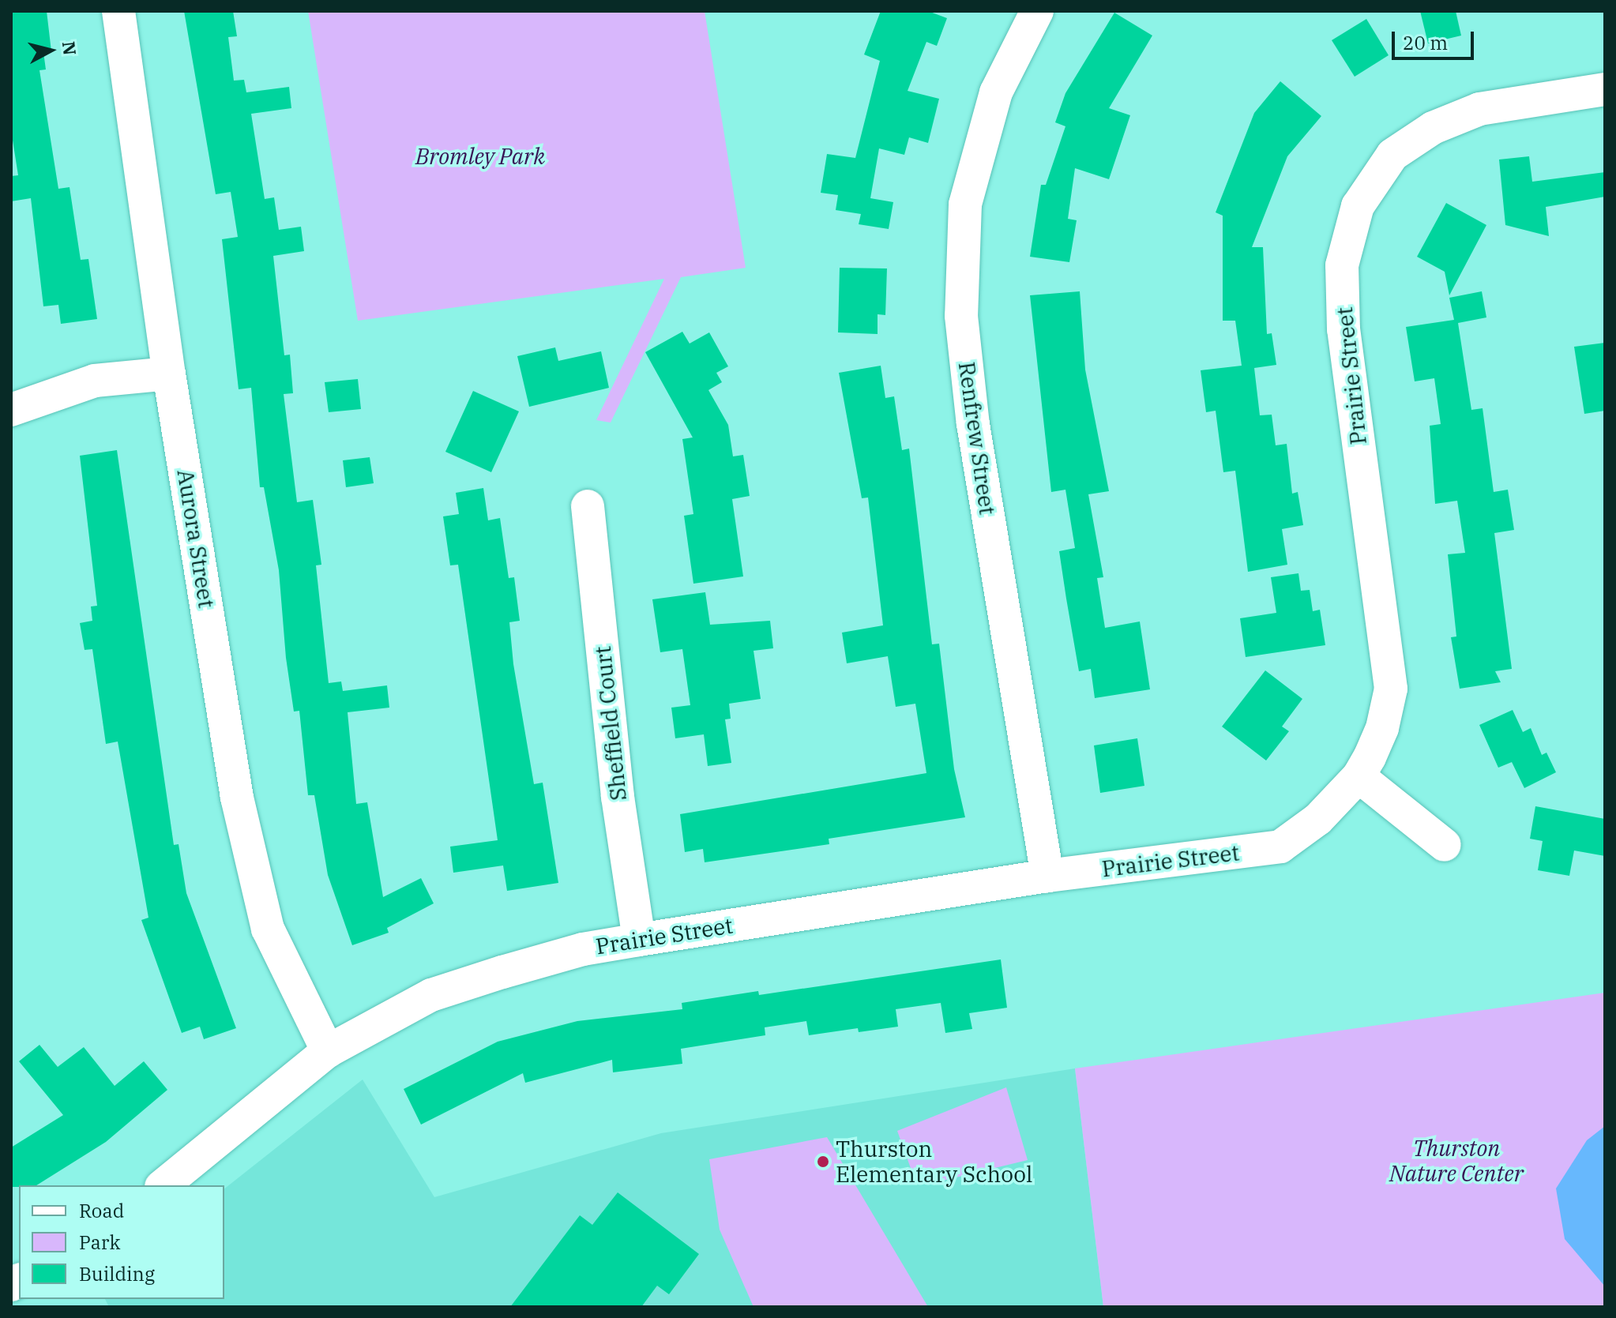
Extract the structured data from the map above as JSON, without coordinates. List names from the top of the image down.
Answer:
{
  "streets": {
    "street": [
      "Prairie Street",
      "Renfrew Street",
      "Aurora Street",
      "Sheffield Court"
    ]
  },
  "crossings": [
    ["Prairie Street", "Renfrew Street"],
    ["Prairie Street", "Aurora Street"],
    ["Prairie Street", "Sheffield Court"]
  ],
  "parks": ["Bromley Park", "Thurston Nature Center"],
  "places": ["Thurston Elementary School"],
  "legend": ["Road", "Park", "Building"],
  "scale_bar": "20 m",
  "north": "right"
}
